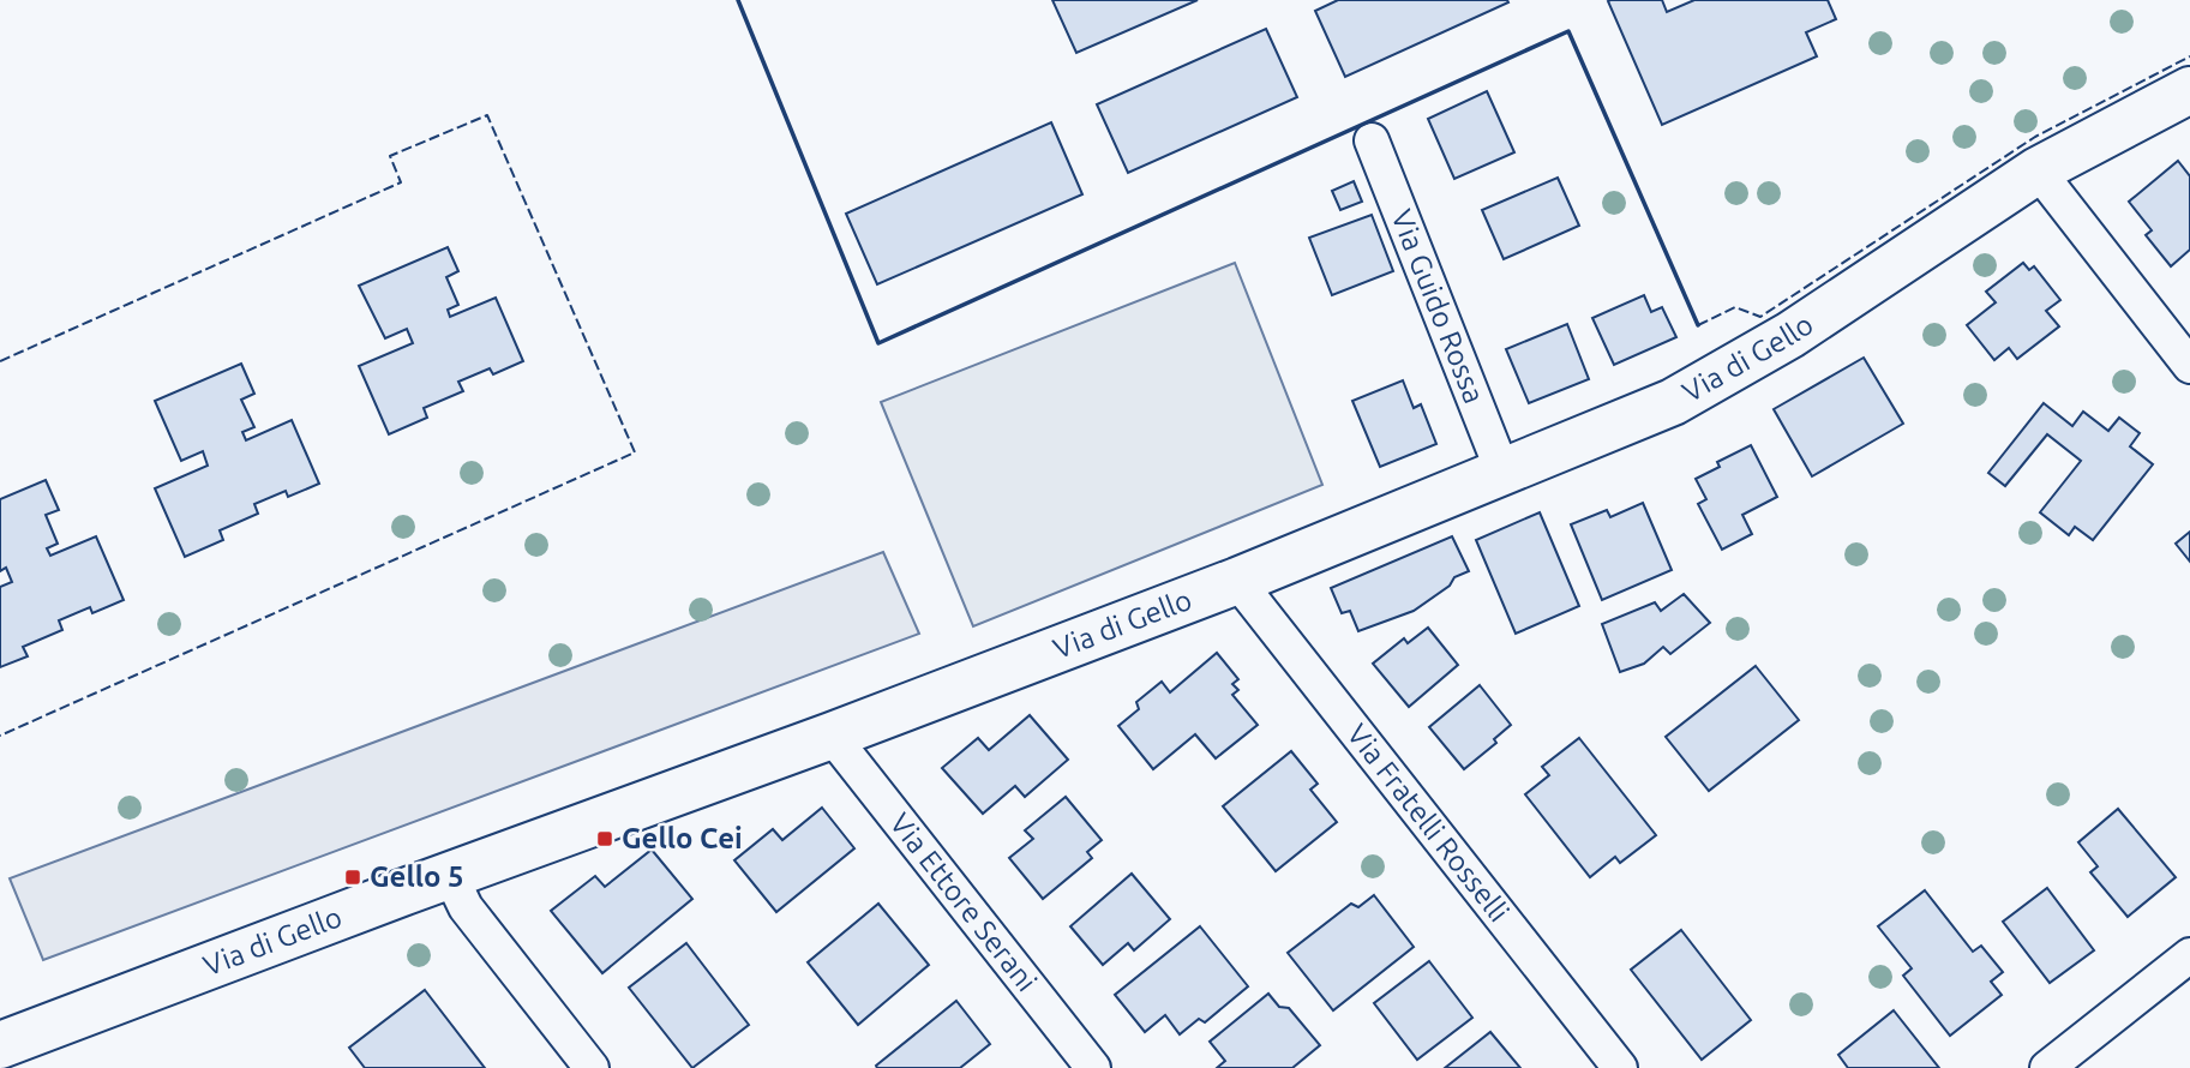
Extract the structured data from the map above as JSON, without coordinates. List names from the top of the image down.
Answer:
{
  "streets": {
    "street": [
      "Via Guido Rossa",
      "Via di Gello",
      "Via Fratelli Rosselli",
      "Via Ettore Serani"
    ]
  },
  "crossings": [
    ["Via Guido Rossa", "Via di Gello"],
    ["Via di Gello", "Via Fratelli Rosselli"],
    ["Via di Gello", "Via Ettore Serani"]
  ],
  "places": {
    "transit": ["Gello Cei", "Gello 5"]
  }
}
